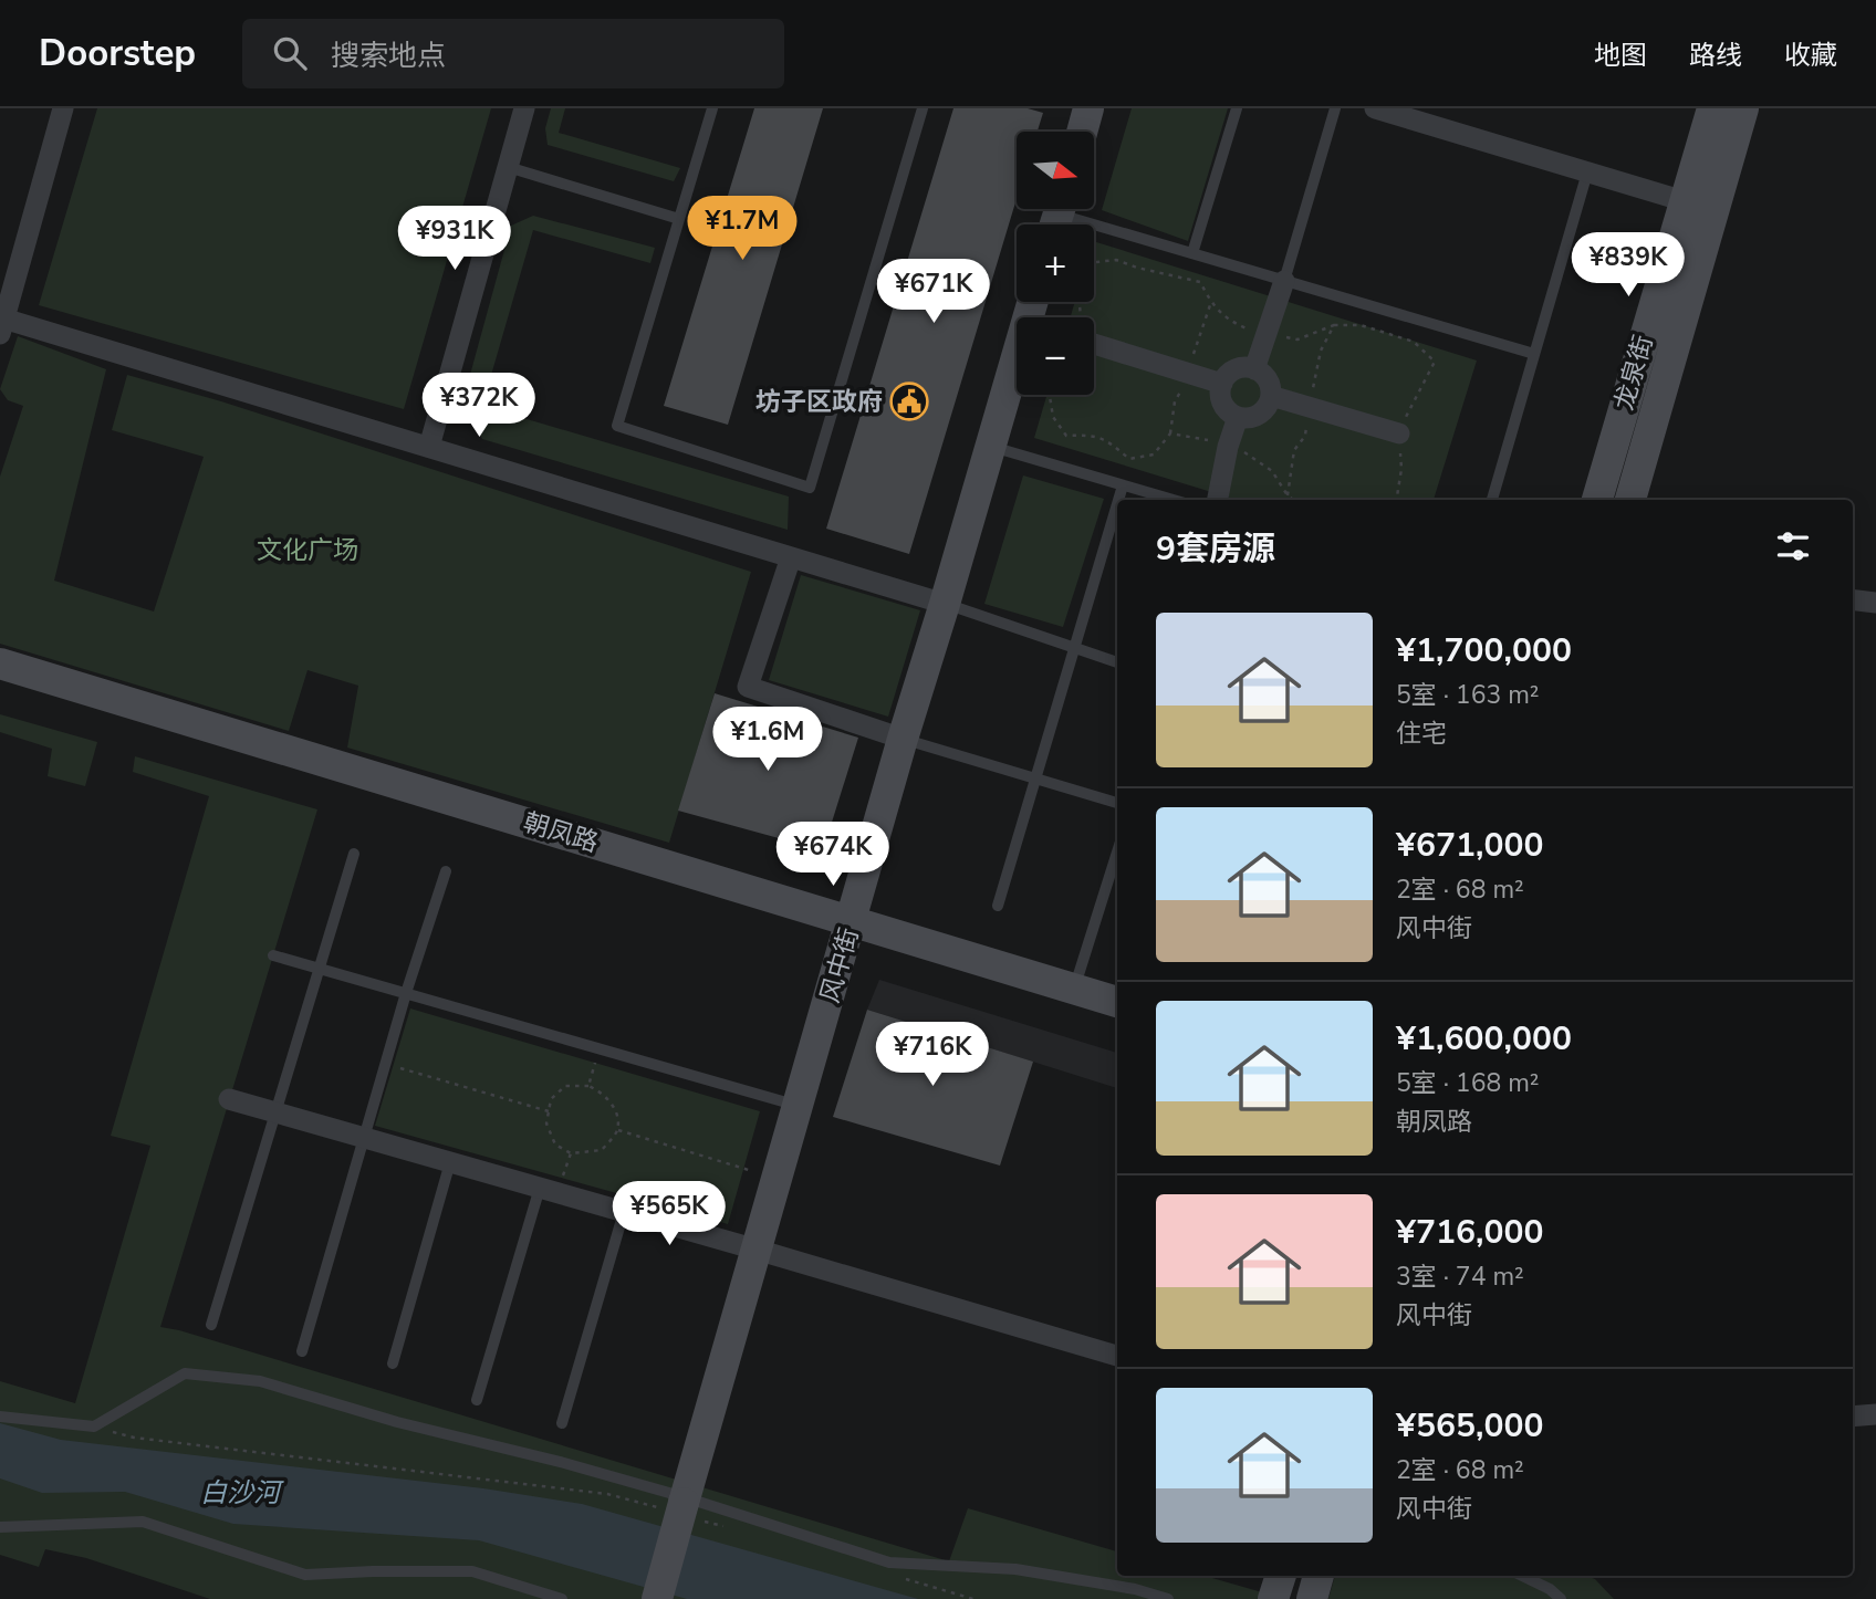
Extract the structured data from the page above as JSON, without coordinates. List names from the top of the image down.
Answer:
{
  "streets": {
    "street": ["龙泉街", "朝凤路", "风中街"]
  },
  "crossings": [
    ["朝凤路", "风中街"]
  ],
  "water": ["白沙河"],
  "parks": ["文化广场"],
  "places": {
    "public building": ["坊子区政府"]
  },
  "north": "right",
  "page": {
    "header": "Doorstep",
    "search": "搜索地点",
    "nav": ["地图", "路线", "收藏"],
    "map_buttons": ["+", "−"],
    "price": [
      "¥1.7M",
      "¥931K",
      "¥839K",
      "¥671K",
      "¥372K",
      "¥1.6M",
      "¥674K",
      "¥716K",
      "¥565K"
    ],
    "heading": "9套房源",
    "list": [
      {
        "name": "¥1,700,000",
        "note": "5室 · 163 m² · 住宅"
      },
      {
        "name": "¥671,000",
        "note": "2室 · 68 m² · 风中街"
      },
      {
        "name": "¥1,600,000",
        "note": "5室 · 168 m² · 朝凤路"
      },
      {
        "name": "¥716,000",
        "note": "3室 · 74 m² · 风中街"
      },
      {
        "name": "¥565,000",
        "note": "2室 · 68 m² · 风中街"
      }
    ]
  }
}
